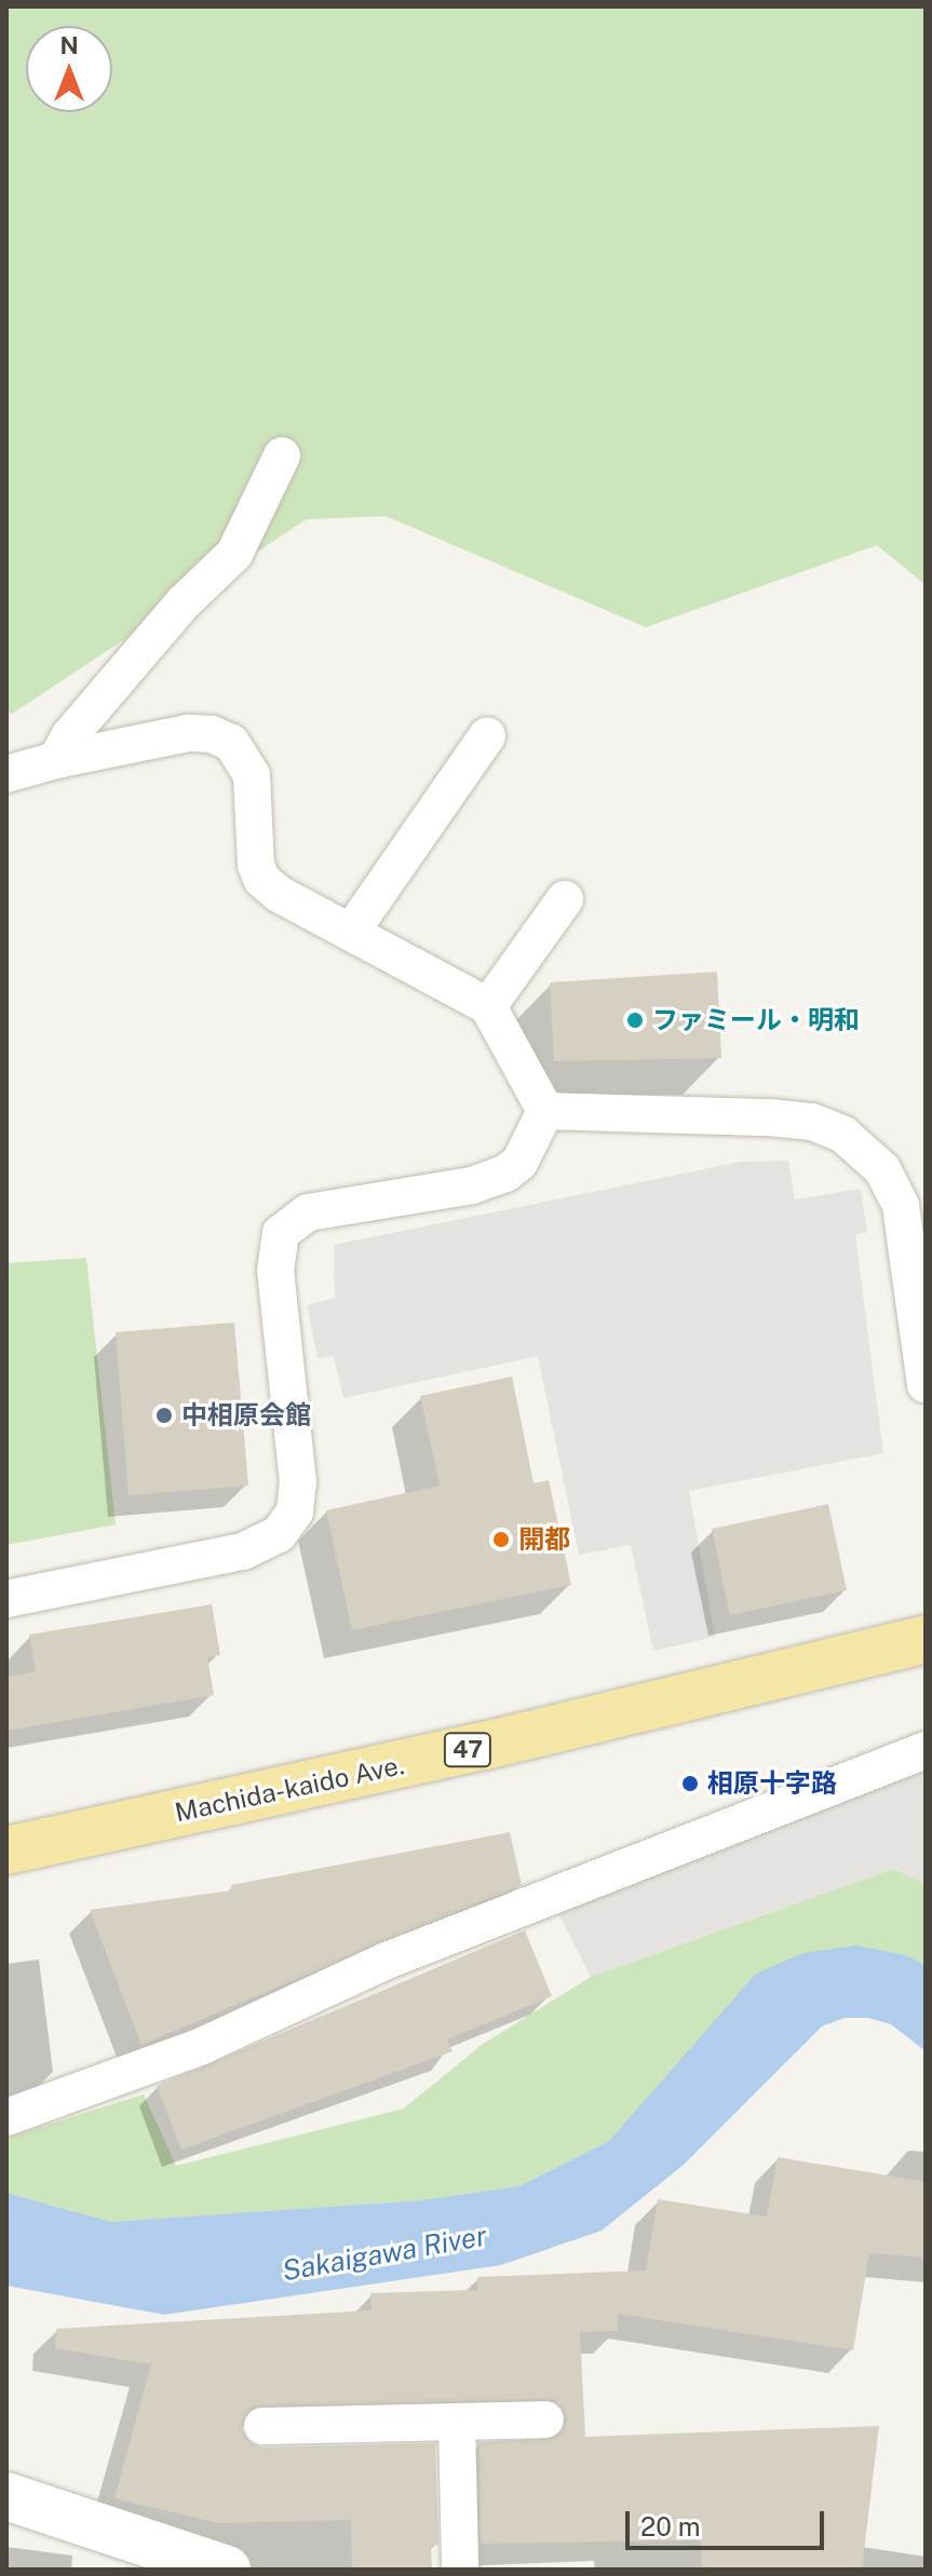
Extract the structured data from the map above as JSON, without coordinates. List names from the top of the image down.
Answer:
{
  "streets": {
    "main road": ["47", "Machida-kaido Ave."]
  },
  "water": ["Sakaigawa River"],
  "places": [
    "ファミール・明和",
    "中相原会館",
    "開都",
    "相原十字路"
  ],
  "scale_bar": "20 m",
  "north": "top"
}
